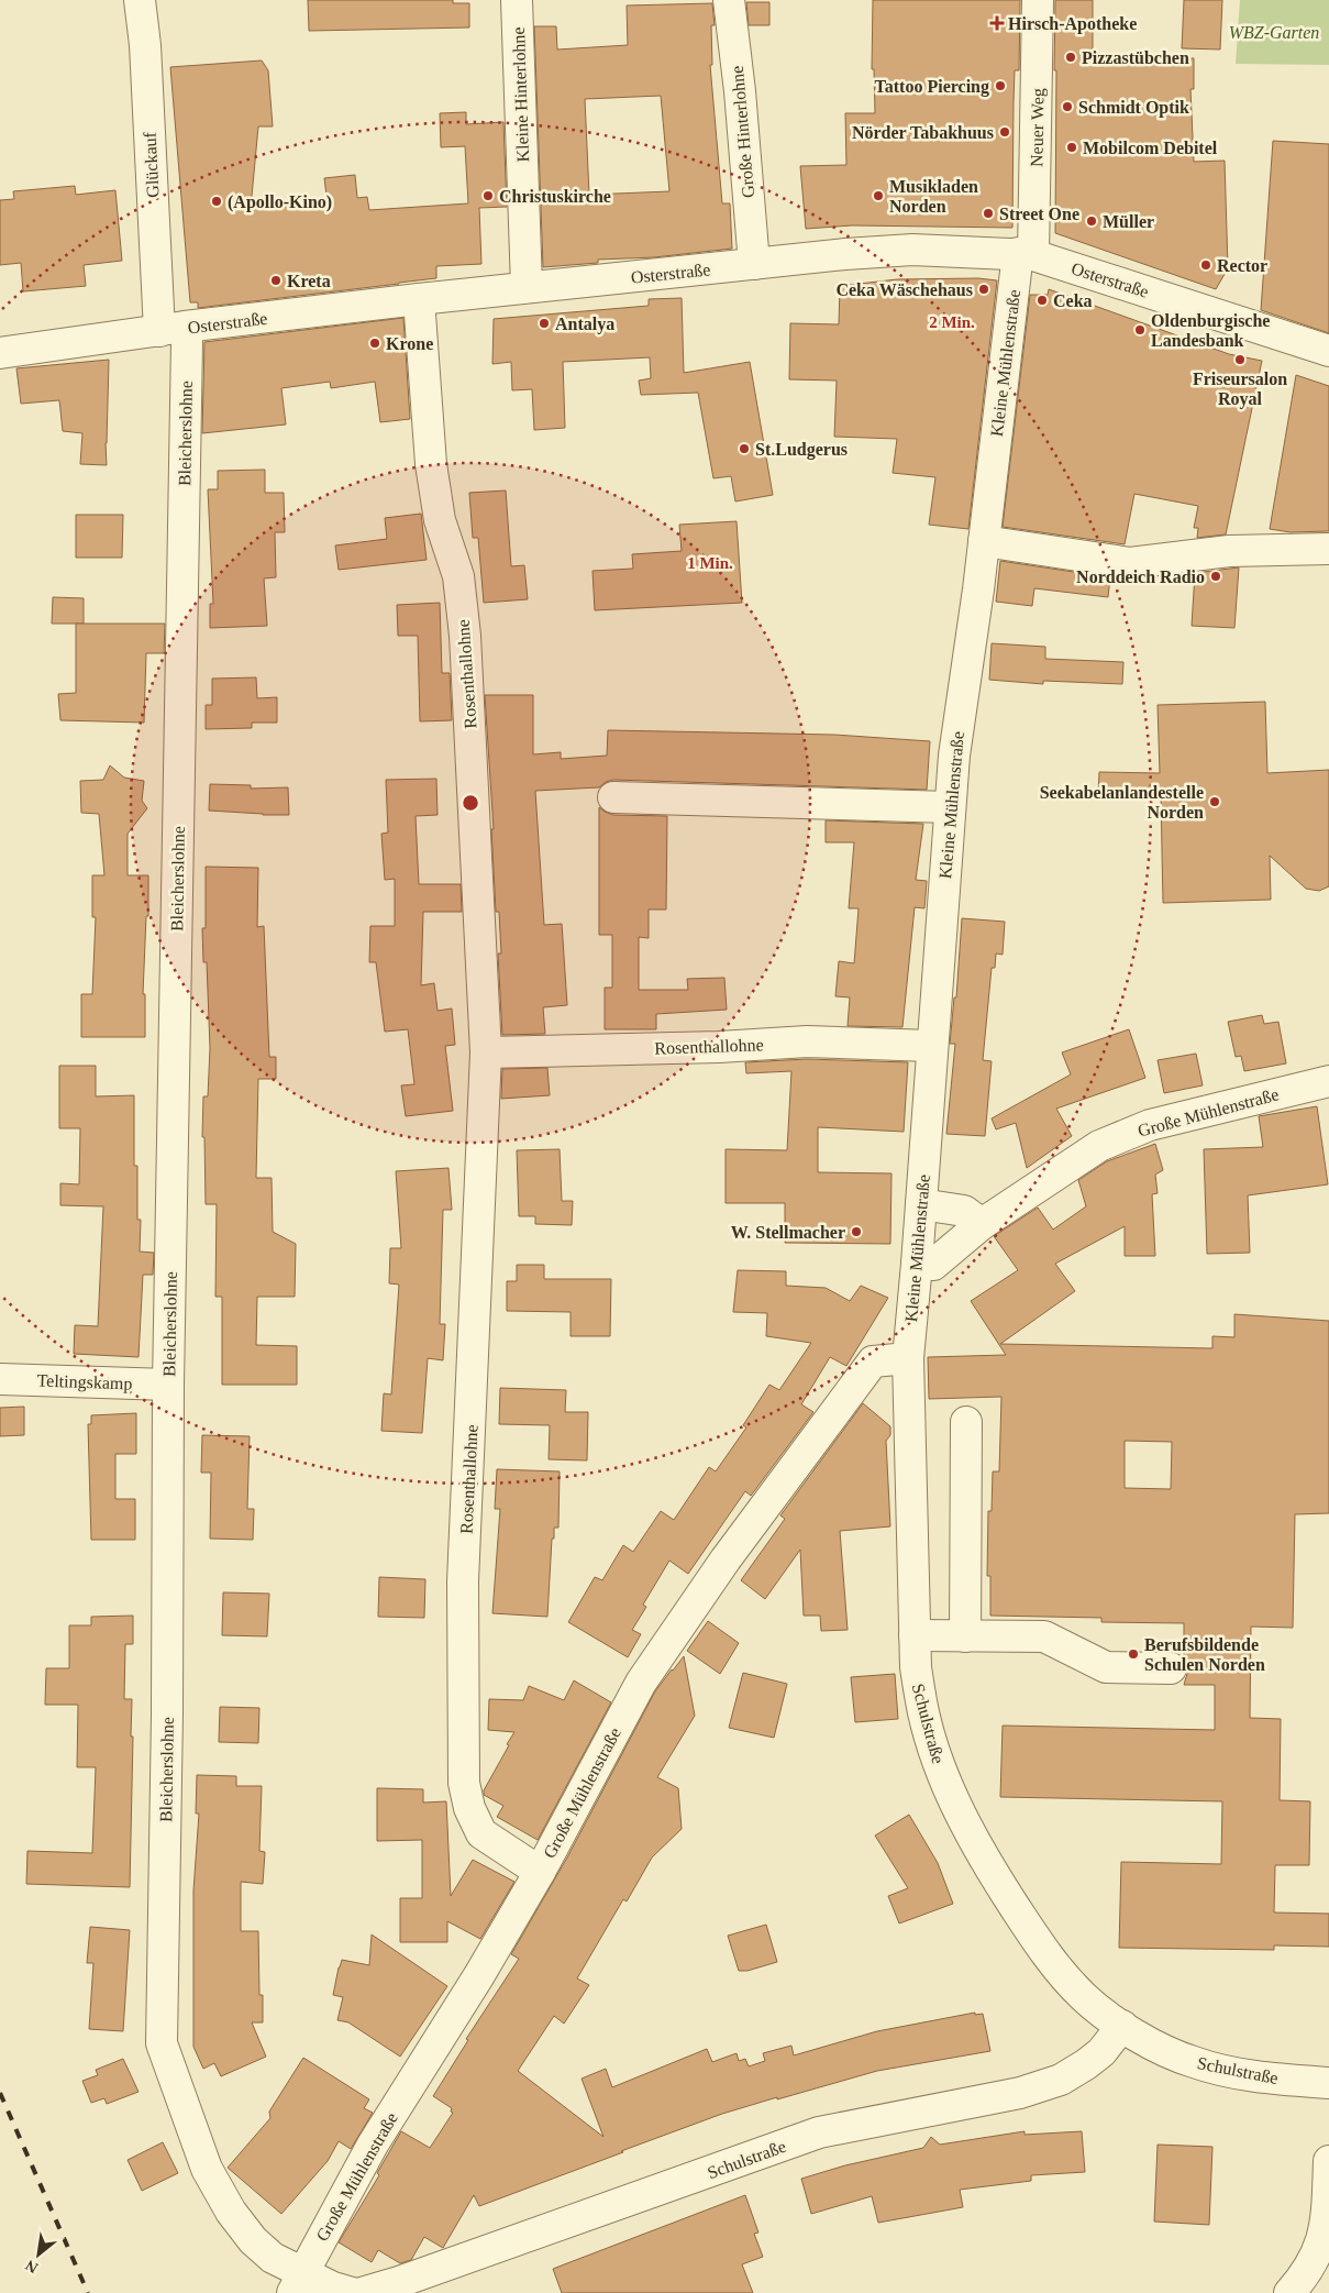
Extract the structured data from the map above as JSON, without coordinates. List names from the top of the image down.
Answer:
{
  "streets": {
    "street": [
      "Kleine Hinterlohne",
      "Neuer Weg",
      "Große Hinterlohne",
      "Glückauf",
      "Osterstraße",
      "Kleine Mühlenstraße",
      "Bleicherslohne",
      "Rosenthallohne",
      "Große Mühlenstraße",
      "Teltingskamp",
      "Schulstraße"
    ]
  },
  "crossings": [
    ["Kleine Hinterlohne", "Osterstraße"],
    ["Neuer Weg", "Osterstraße"],
    ["Neuer Weg", "Kleine Mühlenstraße"],
    ["Große Hinterlohne", "Osterstraße"],
    ["Glückauf", "Osterstraße"],
    ["Glückauf", "Bleicherslohne"],
    ["Osterstraße", "Kleine Mühlenstraße"],
    ["Osterstraße", "Bleicherslohne"],
    ["Osterstraße", "Rosenthallohne"],
    ["Kleine Mühlenstraße", "Rosenthallohne"],
    ["Kleine Mühlenstraße", "Große Mühlenstraße"],
    ["Kleine Mühlenstraße", "Schulstraße"],
    ["Bleicherslohne", "Große Mühlenstraße"],
    ["Bleicherslohne", "Teltingskamp"],
    ["Rosenthallohne", "Große Mühlenstraße"],
    ["Große Mühlenstraße", "Schulstraße"]
  ],
  "parks": ["WBZ-Garten"],
  "places": {
    "health": ["Hirsch-Apotheke"],
    "other": [
      "Pizzastübchen",
      "Tattoo Piercing",
      "Schmidt Optik",
      "Nörder Tabakhuus",
      "Mobilcom Debitel",
      "Christuskirche",
      "Musikladen Norden",
      "(Apollo-Kino)",
      "Street One",
      "Müller",
      "Rector",
      "Kreta",
      "Ceka Wäschehaus",
      "Ceka",
      "Antalya",
      "Oldenburgische Landesbank",
      "Krone",
      "Friseursalon Royal",
      "St.Ludgerus",
      "Norddeich Radio",
      "Seekabelanlandestelle Norden",
      "W. Stellmacher",
      "Berufsbildende Schulen Norden"
    ]
  },
  "north": "bottom left",
  "rings": ["2 Min.", "1 Min."]
}
